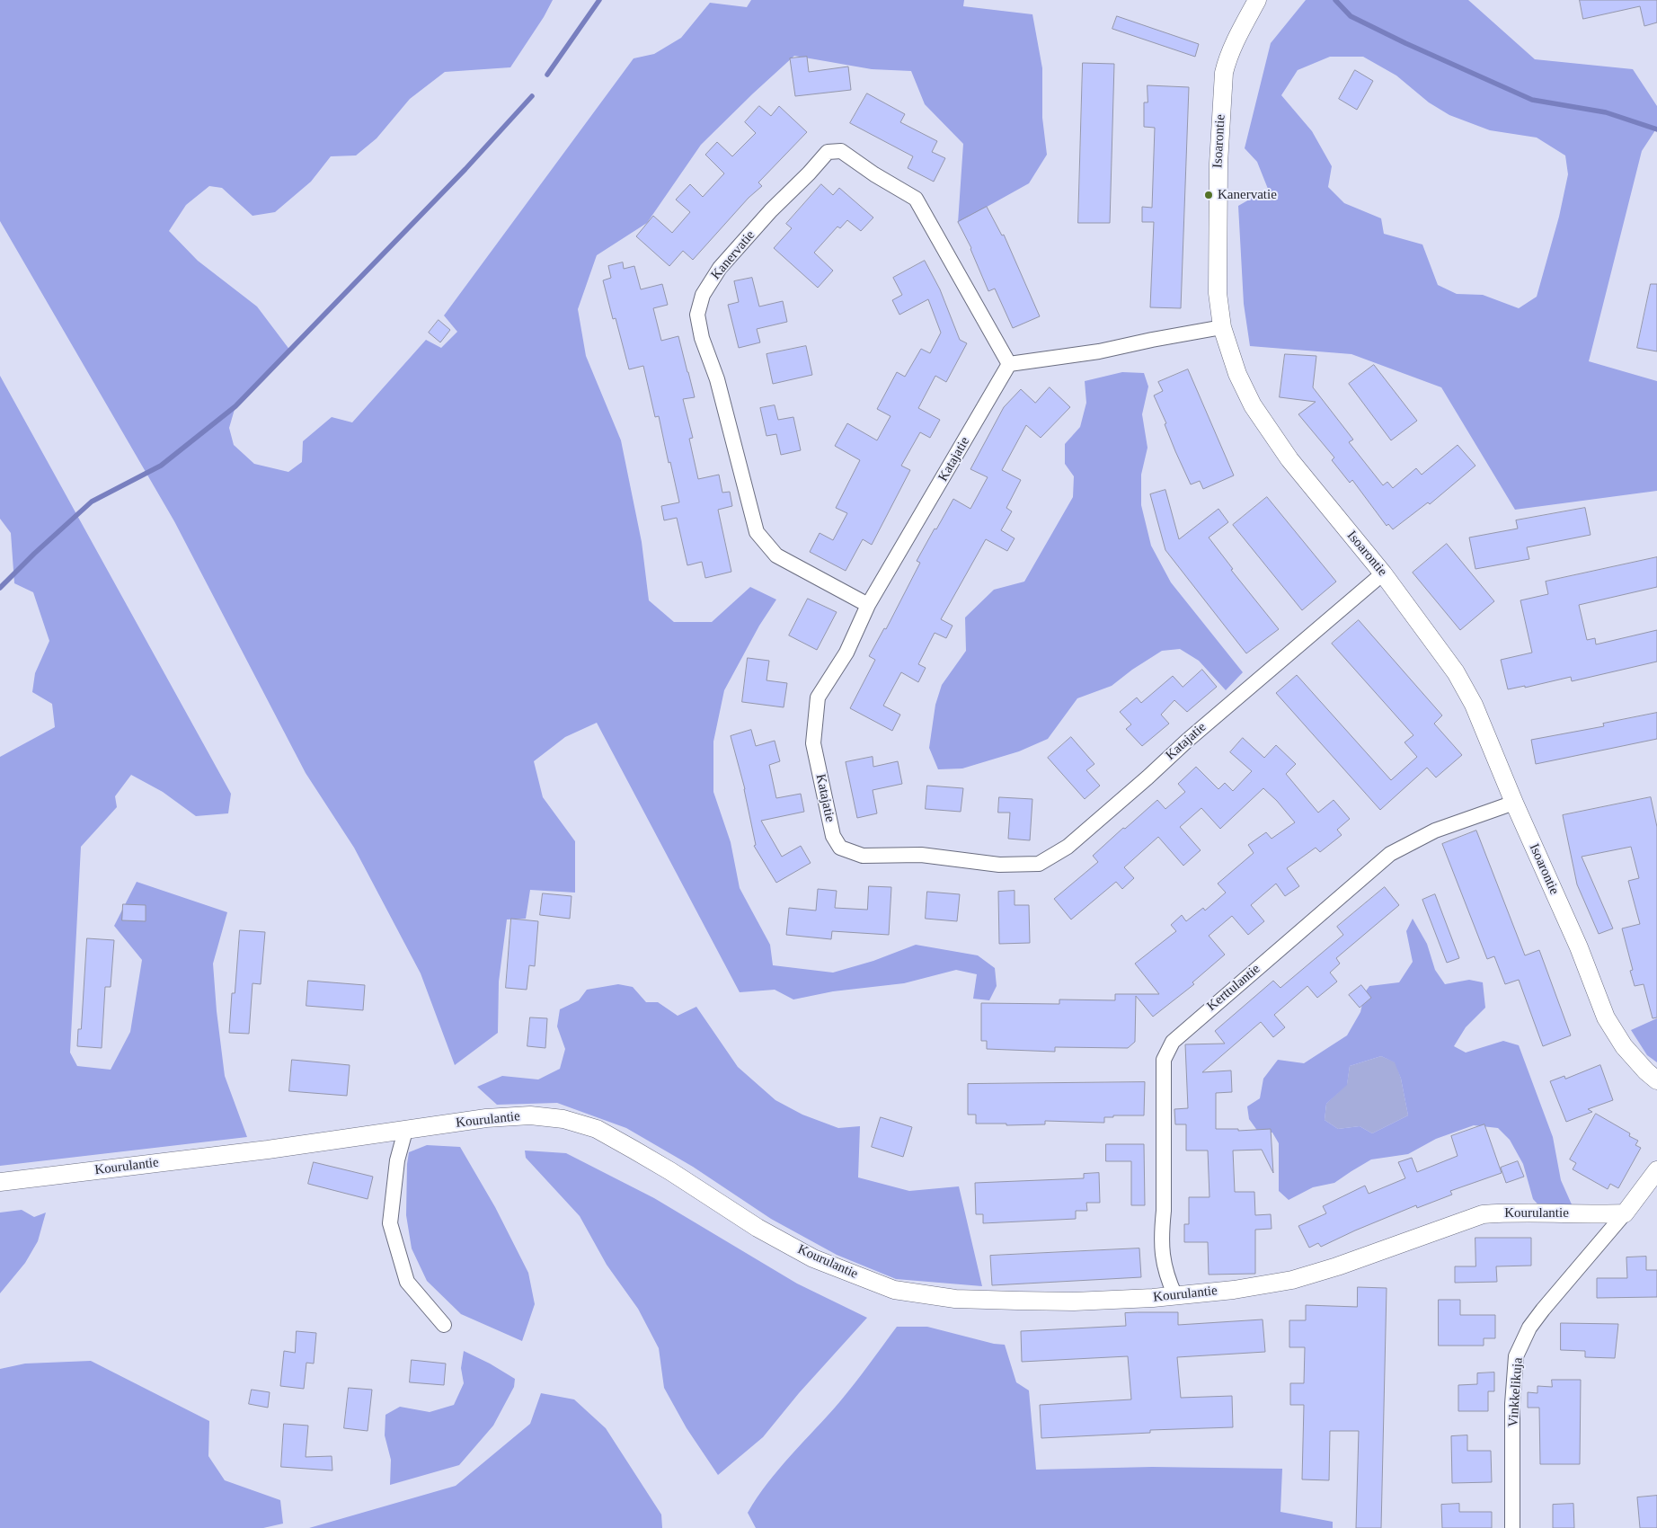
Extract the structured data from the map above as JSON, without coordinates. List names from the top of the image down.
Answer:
{
  "streets": {
    "street": [
      "Isoarontie",
      "Kanervatie",
      "Katajatie",
      "Kerttulantie",
      "Kourulantie",
      "Vinkkelikuja"
    ]
  },
  "crossings": [
    ["Isoarontie", "Katajatie"],
    ["Isoarontie", "Kerttulantie"],
    ["Kanervatie", "Katajatie"],
    ["Kerttulantie", "Kourulantie"],
    ["Kourulantie", "Vinkkelikuja"]
  ],
  "places": ["Kanervatie"]
}
